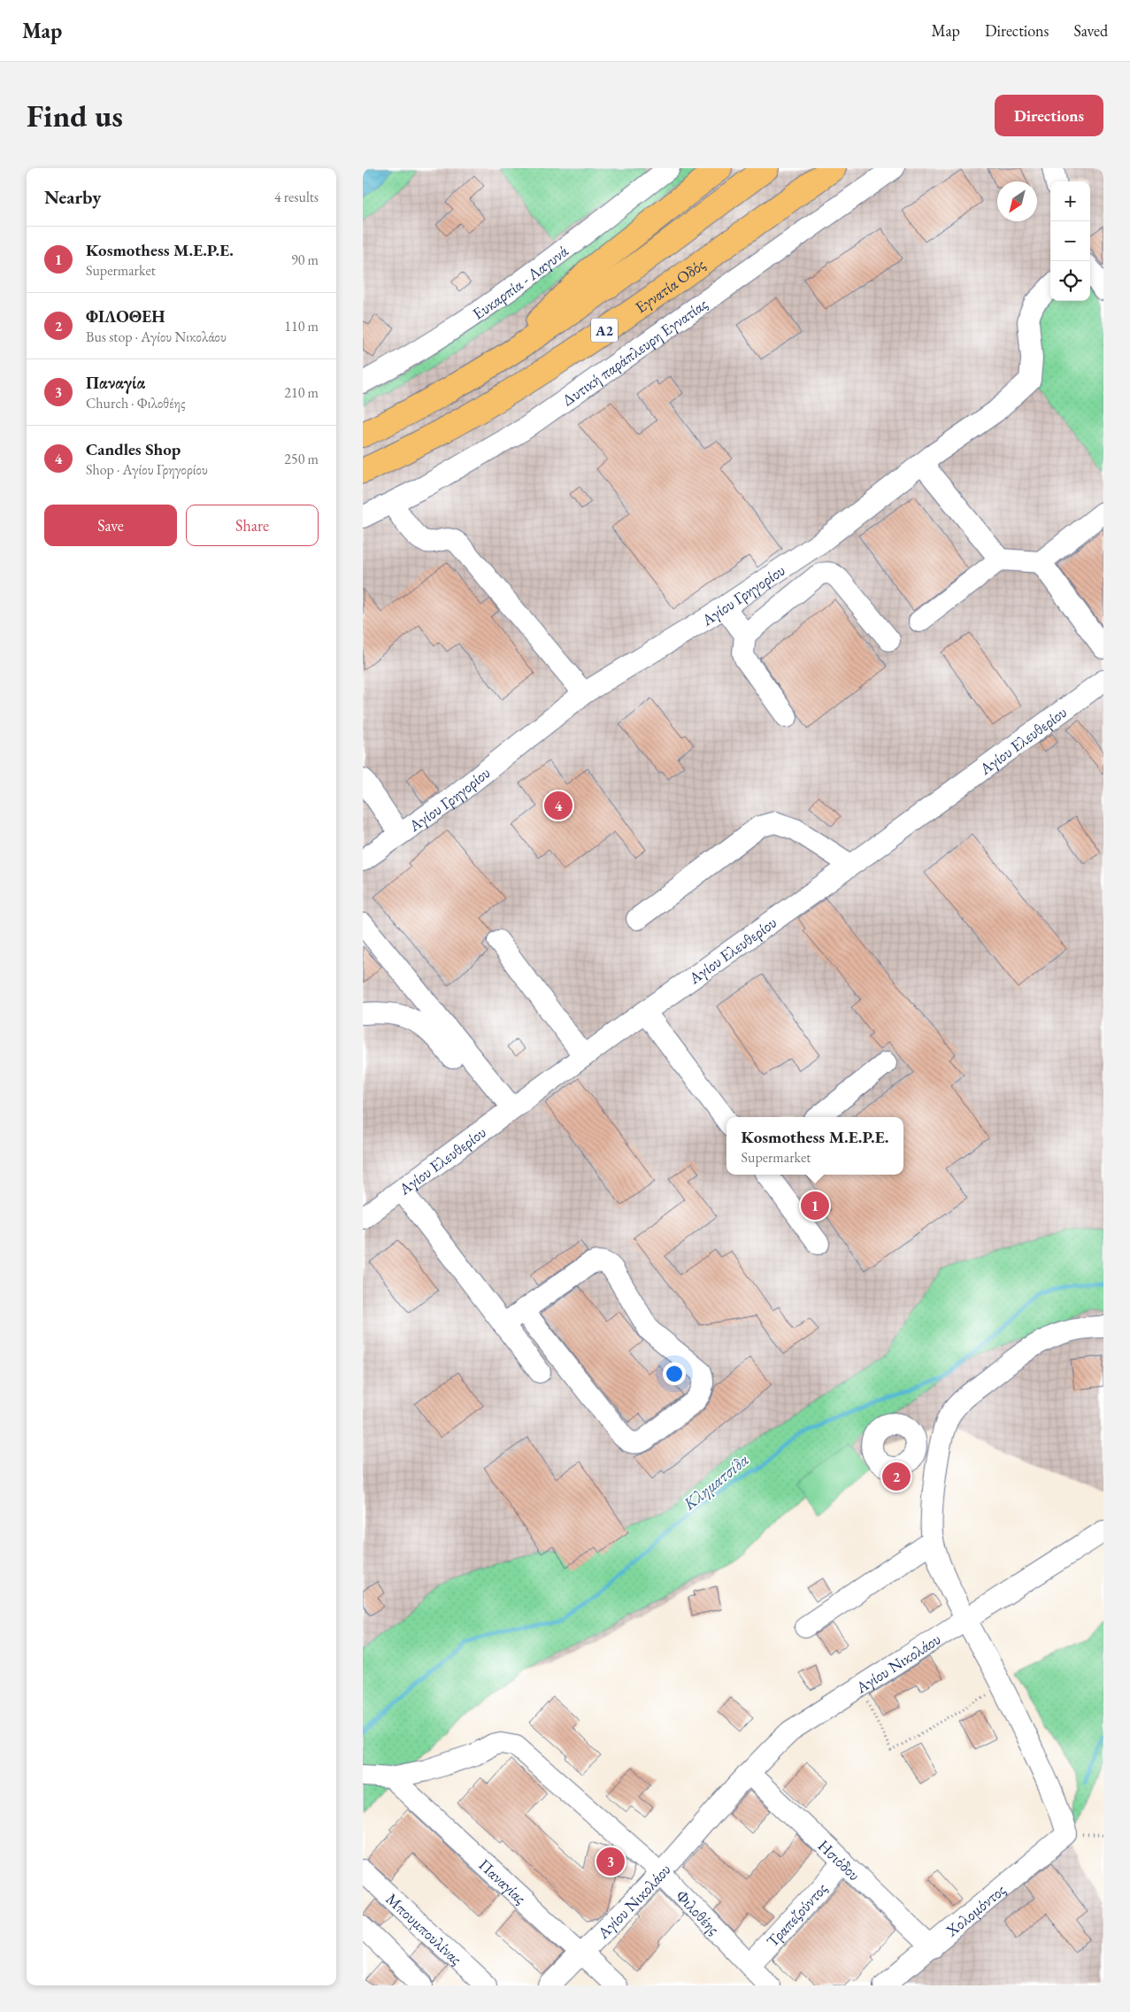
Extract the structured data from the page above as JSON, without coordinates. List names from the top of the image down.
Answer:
{
  "streets": {
    "highway": ["Εγνατία Οδός", "Α2"],
    "street": [
      "Ευκαρπία - Λαγυνά",
      "Δυτική παράπλευρη Εγνατίας",
      "Αγίου Γρηγορίου",
      "Αγίου Ελευθερίου",
      "Αγίου Νικολάου",
      "Ησιόδου",
      "Παναγίας",
      "Χολομόντος",
      "Φιλοθέης",
      "Τραπεζούντος",
      "Μπουμπουλίνας"
    ]
  },
  "crossings": [
    ["Αγίου Νικολάου", "Ησιόδου"],
    ["Αγίου Νικολάου", "Παναγίας"],
    ["Αγίου Νικολάου", "Φιλοθέης"],
    ["Ησιόδου", "Χολομόντος"],
    ["Ησιόδου", "Τραπεζούντος"],
    ["Παναγίας", "Φιλοθέης"],
    ["Φιλοθέης", "Τραπεζούντος"]
  ],
  "water": ["Κληματσίδα"],
  "north": "bottom left",
  "page": {
    "header": "Map",
    "nav": ["Map", "Directions", "Saved"],
    "buttons": [
      "Directions",
      ["Save", "Share"]
    ],
    "title": "Find us",
    "heading": ["Nearby", "4 results"],
    "map_buttons": ["+", "−"],
    "list": [
      {
        "mark": "1",
        "name": "Kosmothess M.E.P.E.",
        "note": "Supermarket",
        "value": "90 m"
      },
      {
        "mark": "2",
        "name": "ΦΙΛΟΘΕΗ",
        "note": "Bus stop · Αγίου Νικολάου",
        "value": "110 m"
      },
      {
        "mark": "3",
        "name": "Παναγία",
        "note": "Church · Φιλοθέης",
        "value": "210 m"
      },
      {
        "mark": "4",
        "name": "Candles Shop",
        "note": "Shop · Αγίου Γρηγορίου",
        "value": "250 m"
      }
    ],
    "pins": [
      "4",
      "1",
      "2",
      "3"
    ],
    "popup": ["Kosmothess M.E.P.E.", "Supermarket"]
  }
}
